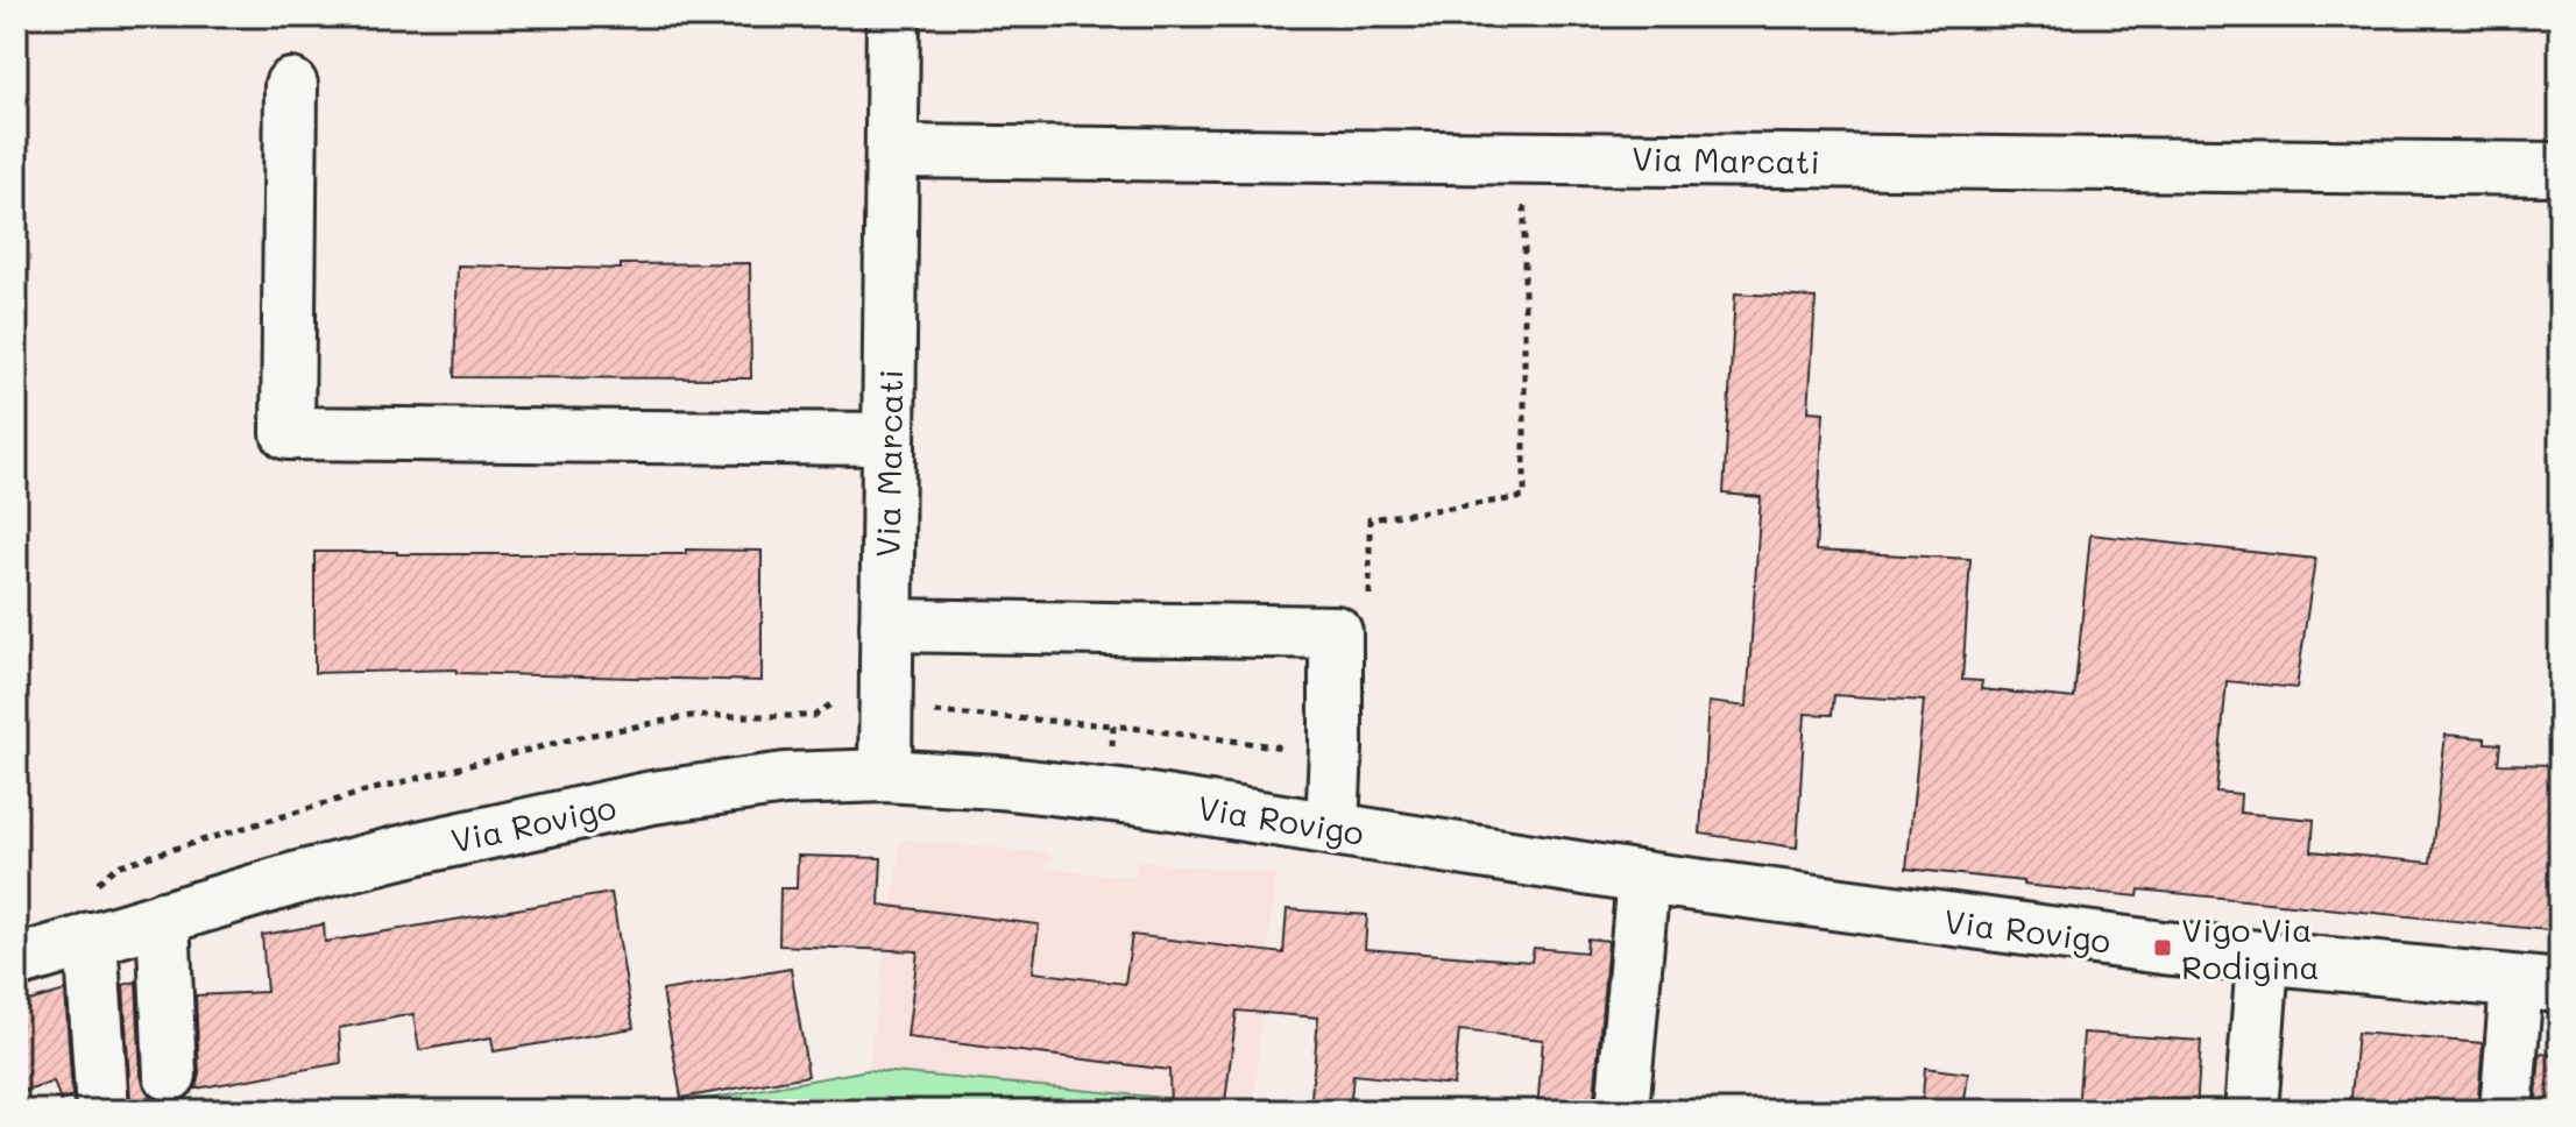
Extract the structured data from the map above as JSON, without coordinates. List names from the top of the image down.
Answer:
{
  "streets": {
    "street": ["Via Marcati", "Via Rovigo"]
  },
  "crossings": [
    ["Via Marcati", "Via Rovigo"]
  ],
  "places": {
    "transit": ["Vigo Via Rodigina"]
  }
}
